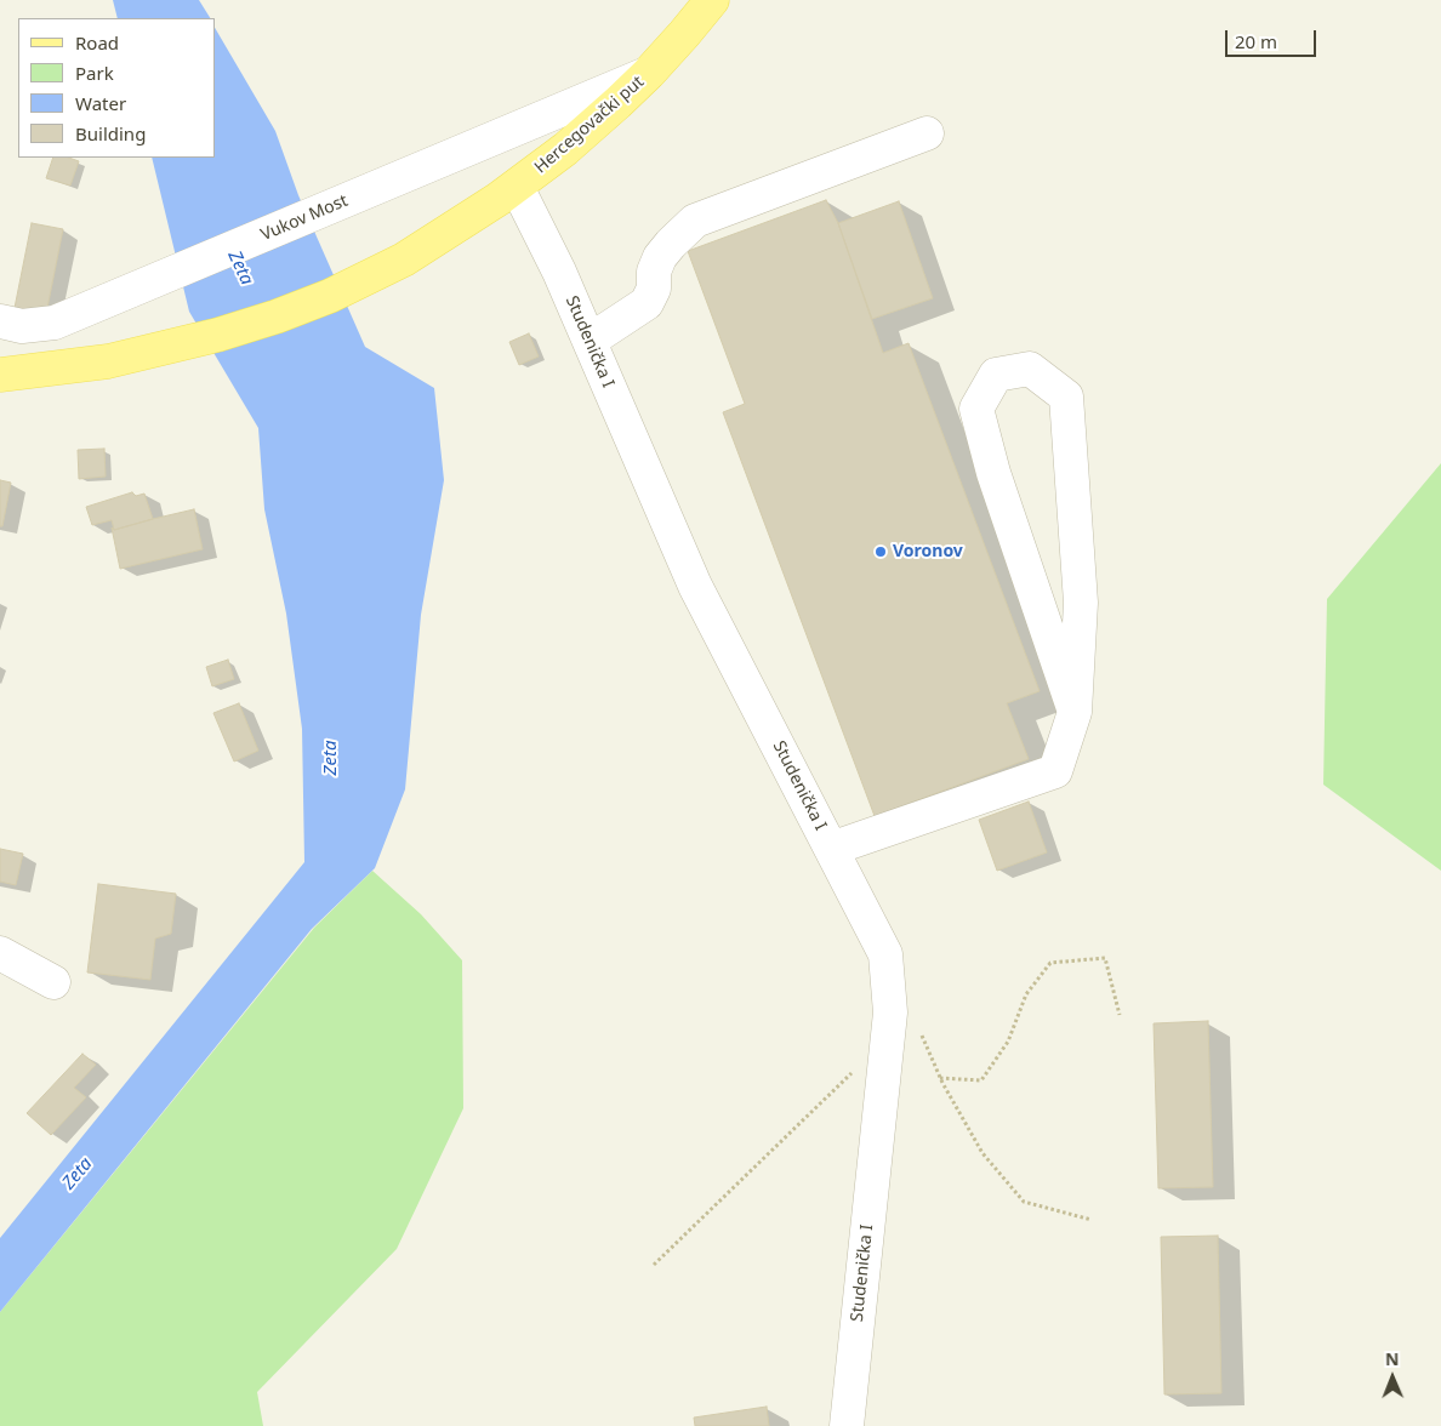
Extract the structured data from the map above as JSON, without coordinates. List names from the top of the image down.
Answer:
{
  "streets": {
    "main road": ["Hercegovački put"],
    "street": ["Vukov Most", "Studenička I"]
  },
  "crossings": [
    ["Hercegovački put", "Vukov Most"],
    ["Hercegovački put", "Studenička I"]
  ],
  "water": ["Zeta"],
  "places": ["Voronov"],
  "legend": [
    "Road",
    "Park",
    "Water",
    "Building"
  ],
  "scale_bar": "20 m",
  "north": "top"
}
